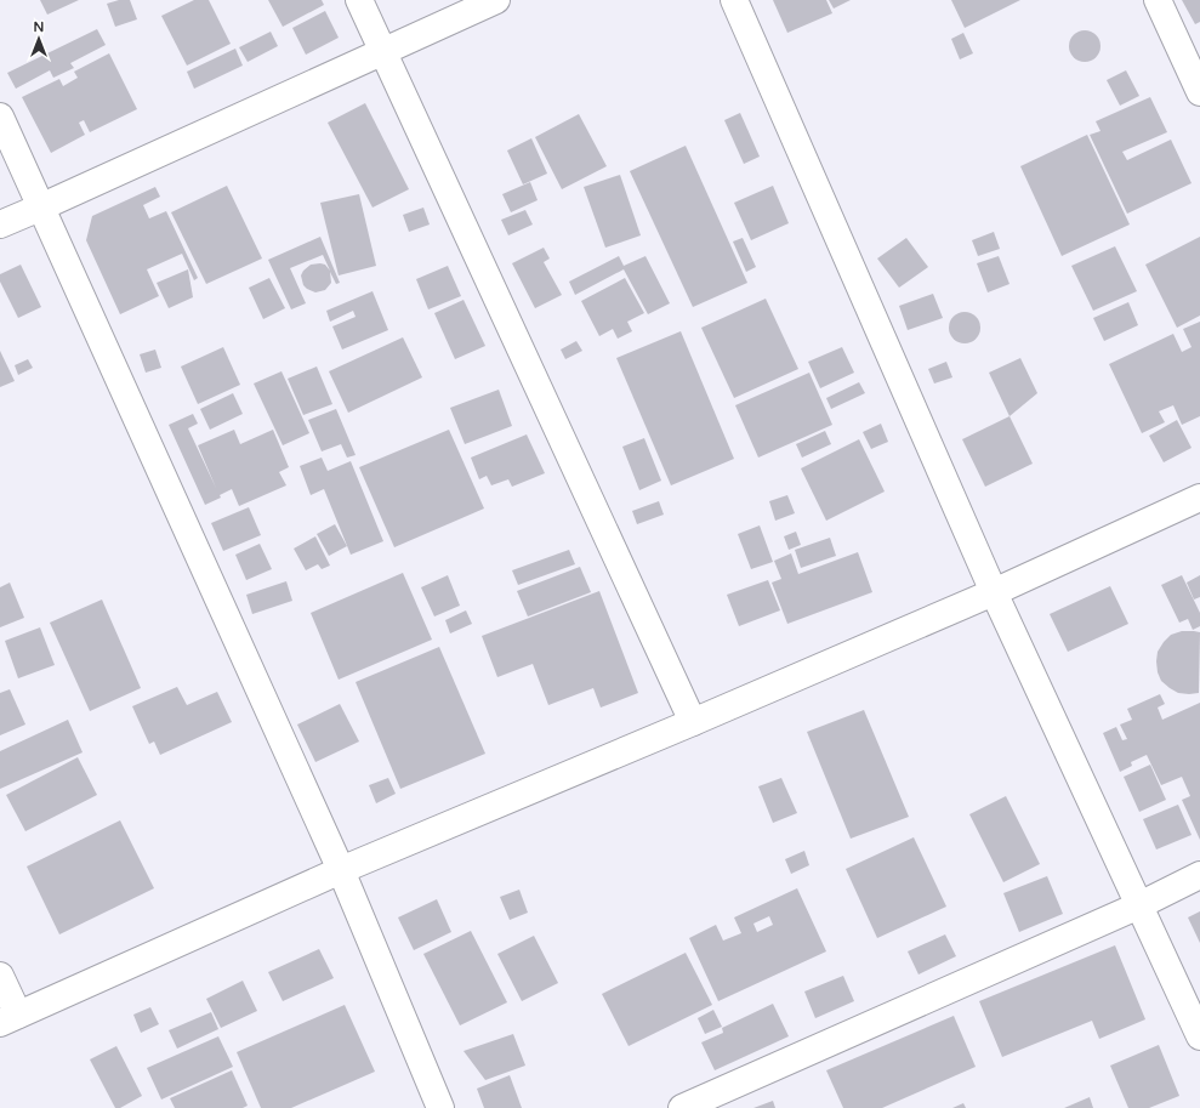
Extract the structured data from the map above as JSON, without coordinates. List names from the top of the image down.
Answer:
{
  "north": "top"
}
